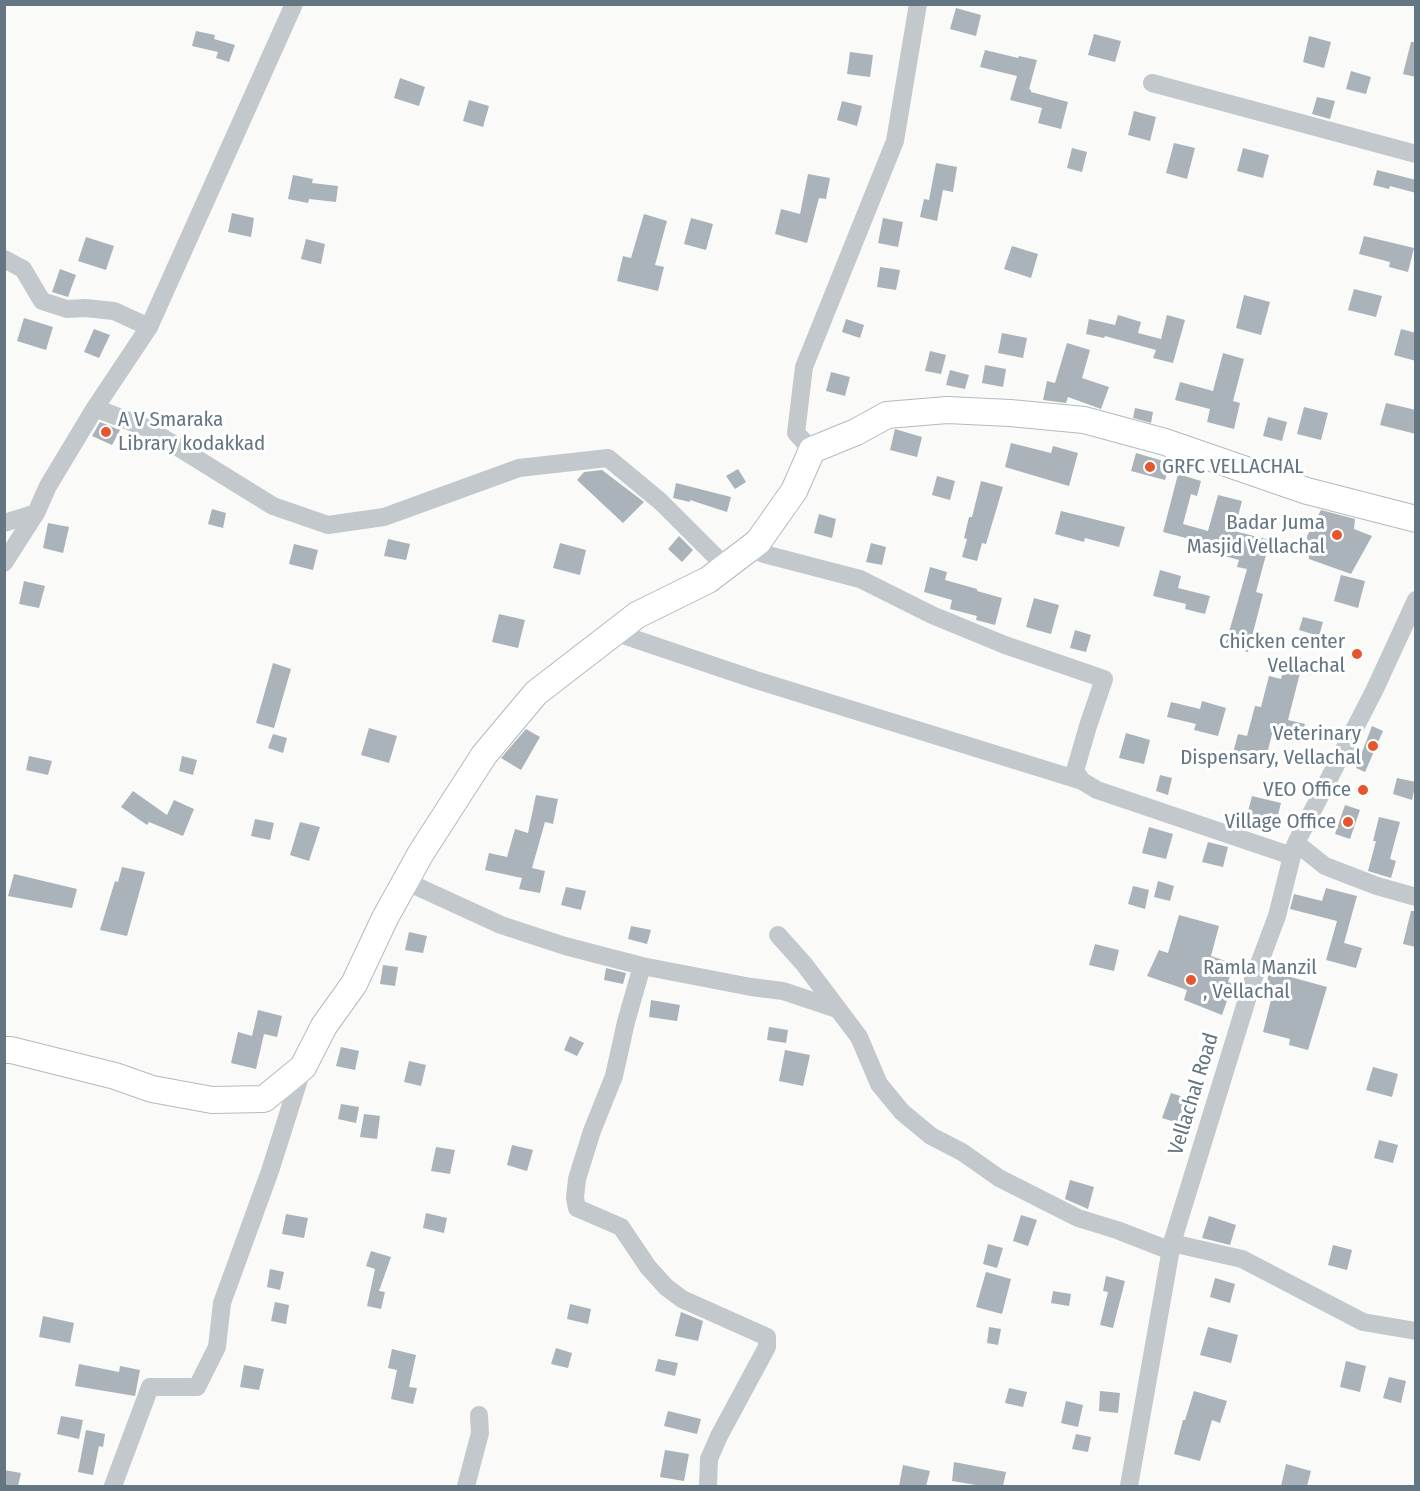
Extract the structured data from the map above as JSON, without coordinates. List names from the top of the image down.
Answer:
{
  "streets": {
    "street": ["Vellachal Road"]
  },
  "places": [
    "A V Smaraka Library kodakkad",
    "GRFC VELLACHAL",
    "Badar Juma Masjid Vellachal",
    "Chicken center Vellachal",
    "Veterinary Dispensary, Vellachal",
    "VEO Office",
    "Village Office",
    "Ramla Manzil , Vellachal"
  ]
}
